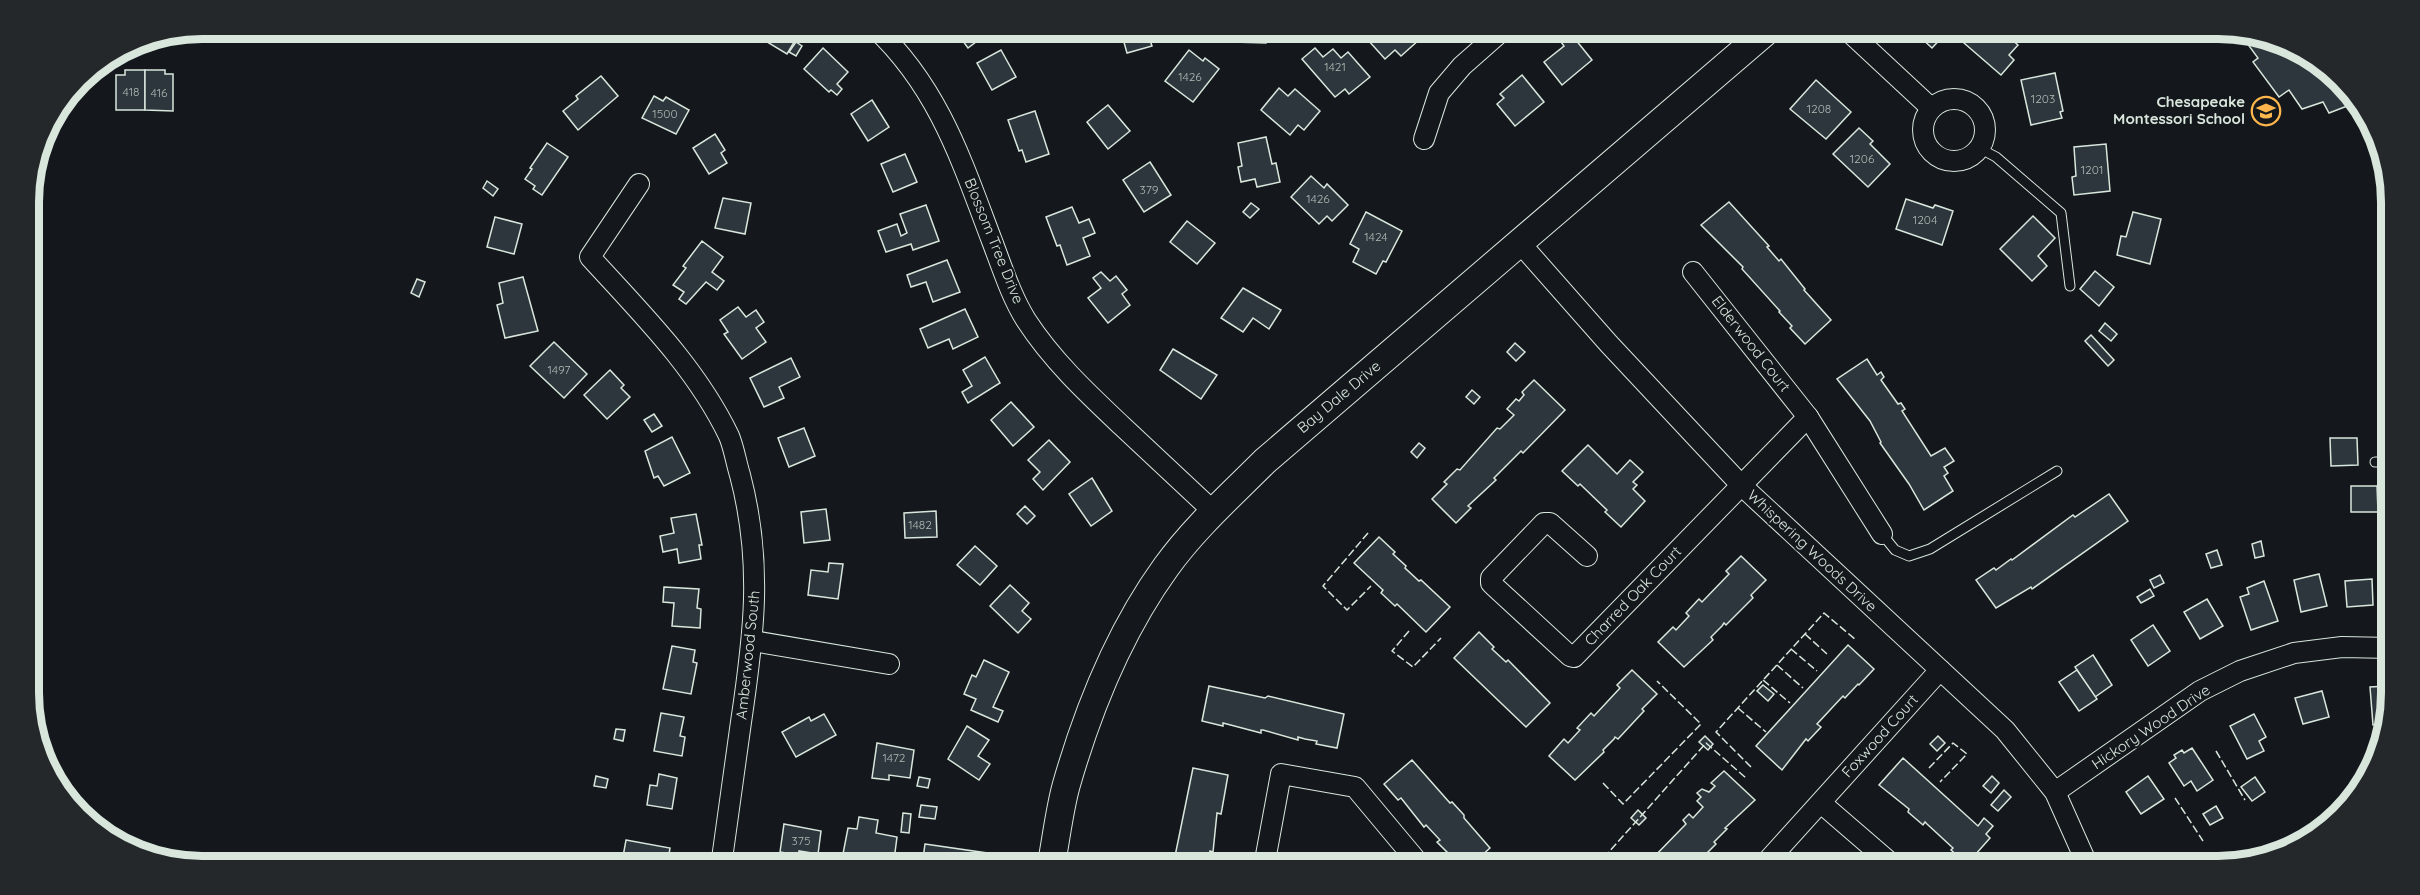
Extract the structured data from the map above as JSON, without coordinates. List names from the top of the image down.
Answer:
{
  "streets": {
    "street": [
      "Blossom Tree Drive",
      "Elderwood Court",
      "Bay Dale Drive",
      "Whispering Woods Drive",
      "Charred Oak Court",
      "Amberwood South",
      "Hickory Wood Drive",
      "Foxwood Court"
    ]
  },
  "crossings": [
    ["Blossom Tree Drive", "Bay Dale Drive"],
    ["Bay Dale Drive", "Whispering Woods Drive"],
    ["Whispering Woods Drive", "Charred Oak Court"],
    ["Whispering Woods Drive", "Hickory Wood Drive"],
    ["Whispering Woods Drive", "Foxwood Court"]
  ],
  "places": {
    "school or university": ["Chesapeake Montessori School"]
  },
  "house_numbers": [
    "1421",
    "1426",
    "418",
    "416",
    "1203",
    "1208",
    "1500",
    "1206",
    "1201",
    "379",
    "1426",
    "1204",
    "1424",
    "1497",
    "1482",
    "1472",
    "375"
  ]
}
